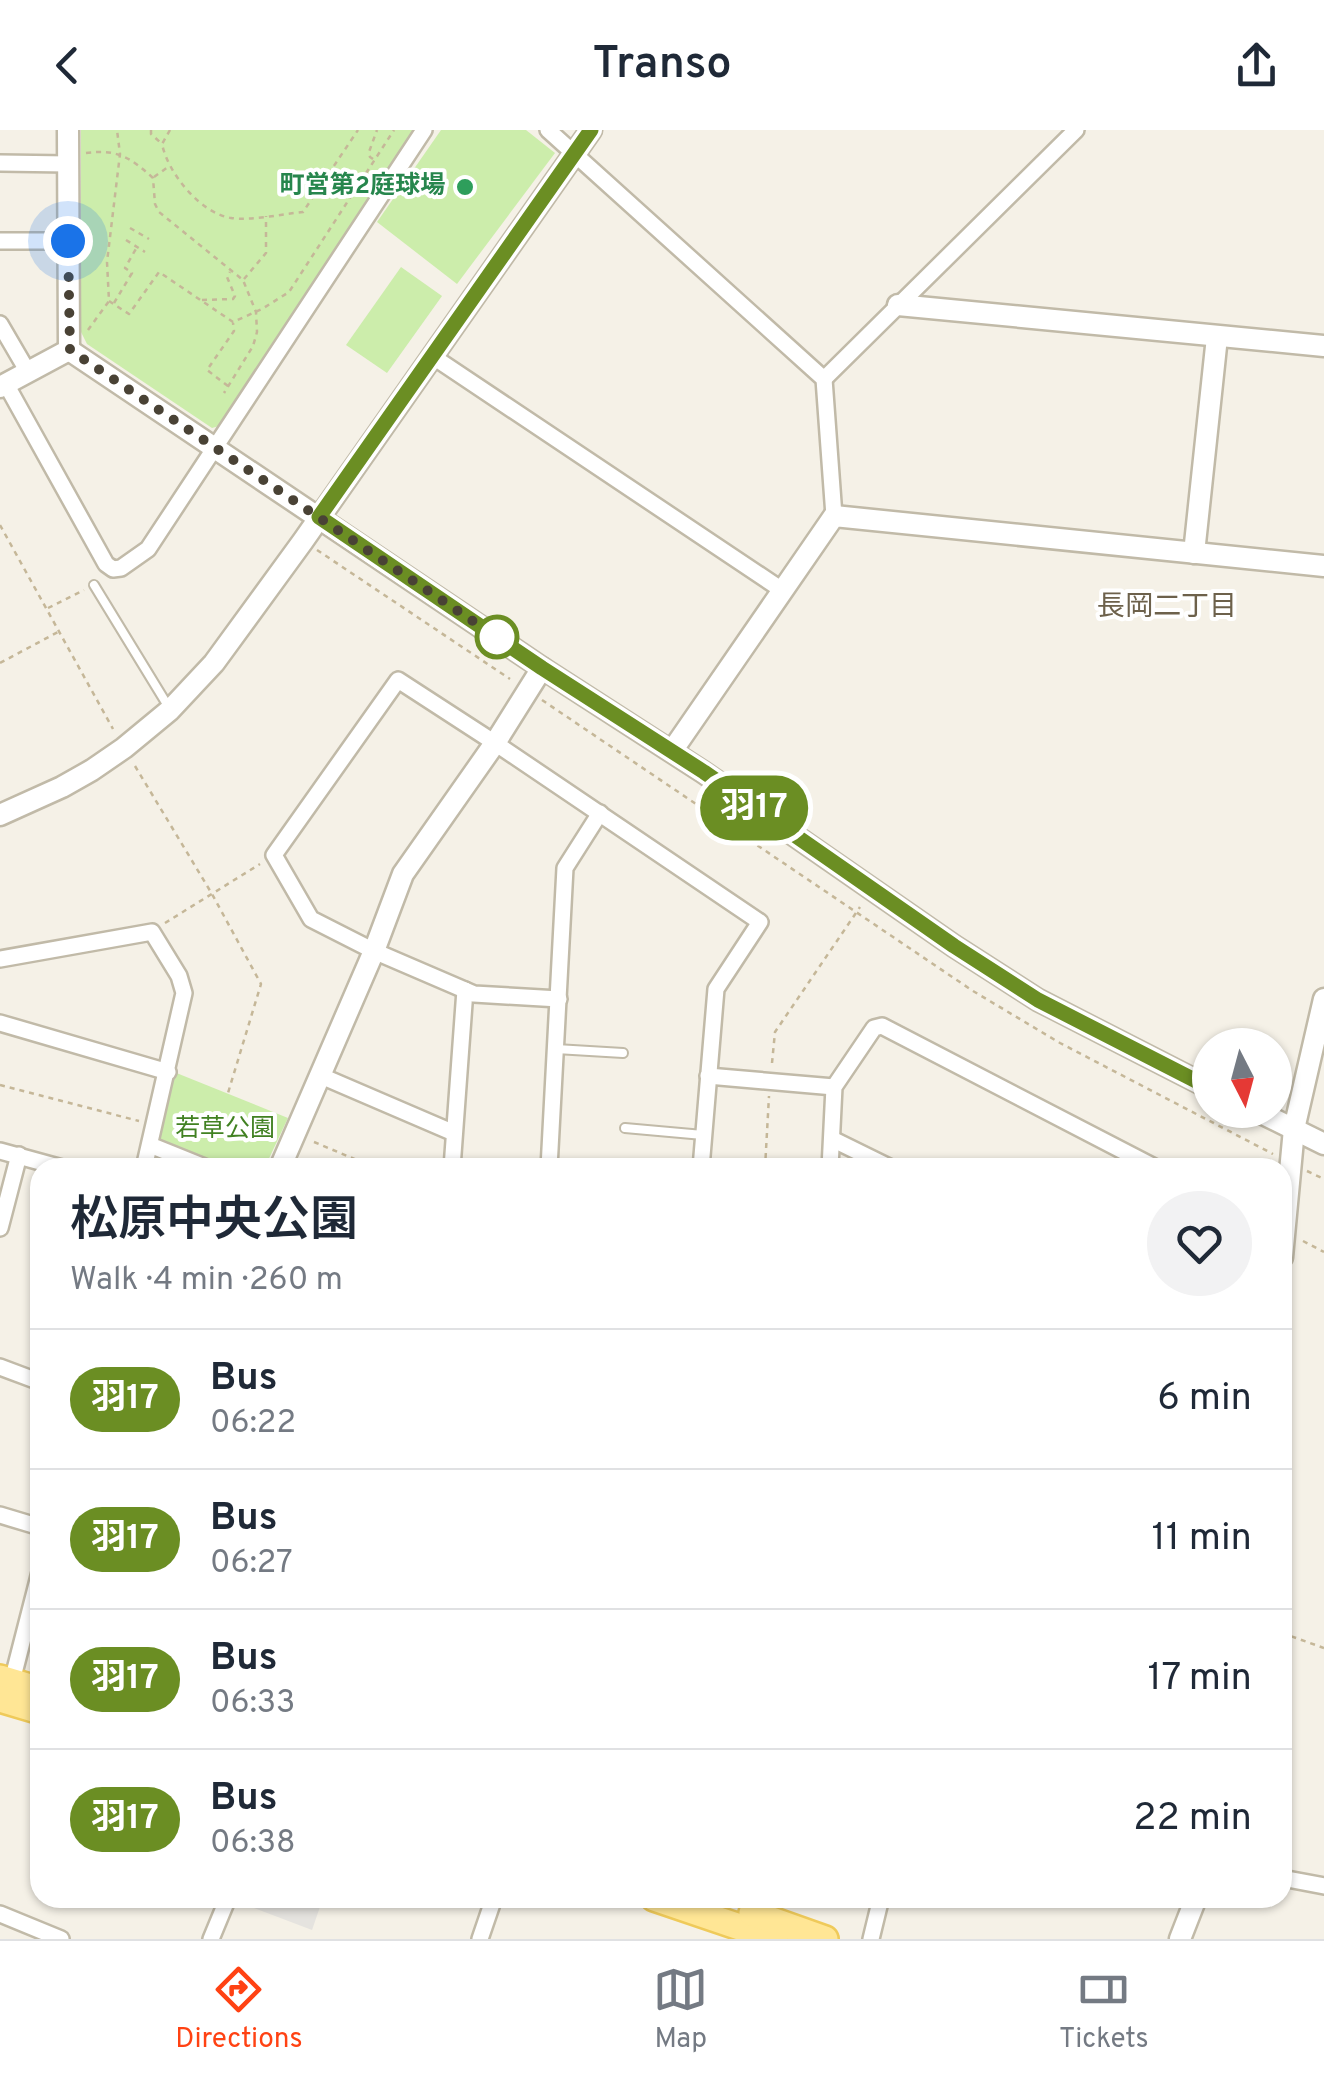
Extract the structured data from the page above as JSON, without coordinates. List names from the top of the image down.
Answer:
{
  "districts": ["長岡二丁目"],
  "parks": ["若草公園"],
  "places": ["町営第2庭球場"],
  "lines": ["bus line 羽17"],
  "north": "bottom",
  "page": {
    "header": "Transo",
    "on_map": "羽17",
    "heading": ["松原中央公園", "Walk · 4 min · 260 m"],
    "list": [
      {
        "mark": "羽17",
        "name": "Bus",
        "note": "06:22",
        "value": "6 min"
      },
      {
        "mark": "羽17",
        "name": "Bus",
        "note": "06:27",
        "value": "11 min"
      },
      {
        "mark": "羽17",
        "name": "Bus",
        "note": "06:33",
        "value": "17 min"
      },
      {
        "mark": "羽17",
        "name": "Bus",
        "note": "06:38",
        "value": "22 min"
      }
    ],
    "tabs": ["Directions", "Map", "Tickets"]
  }
}
